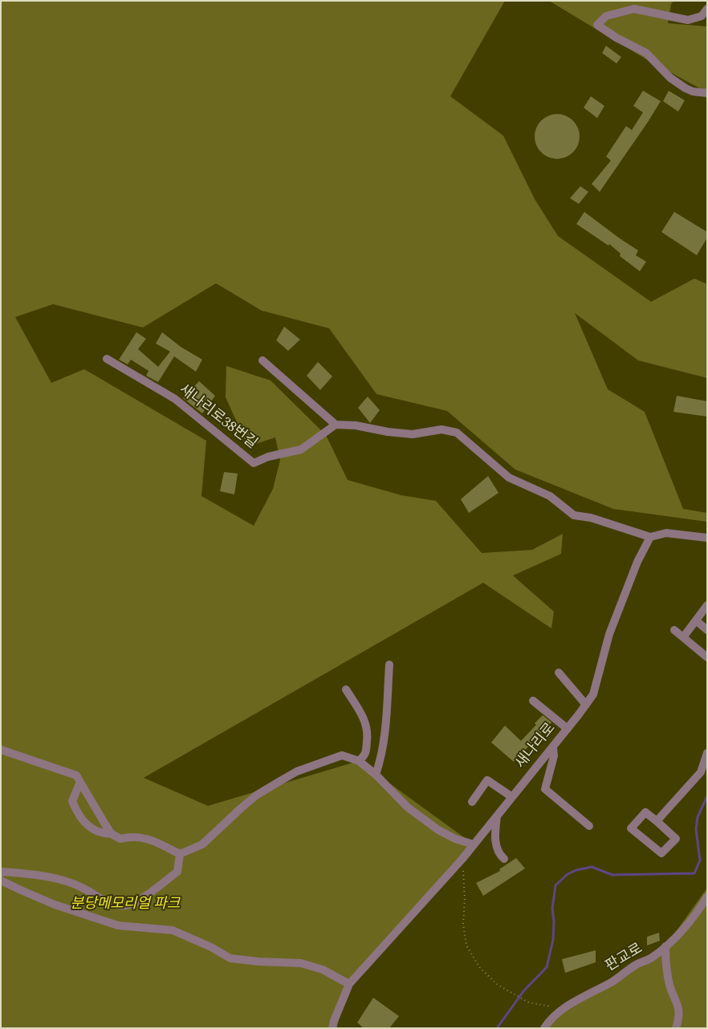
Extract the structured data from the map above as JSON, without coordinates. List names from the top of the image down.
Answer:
{
  "streets": {
    "street": ["새나리로38번길", "새나리로", "판교로"]
  },
  "parks": ["분당메모리얼 파크"]
}
